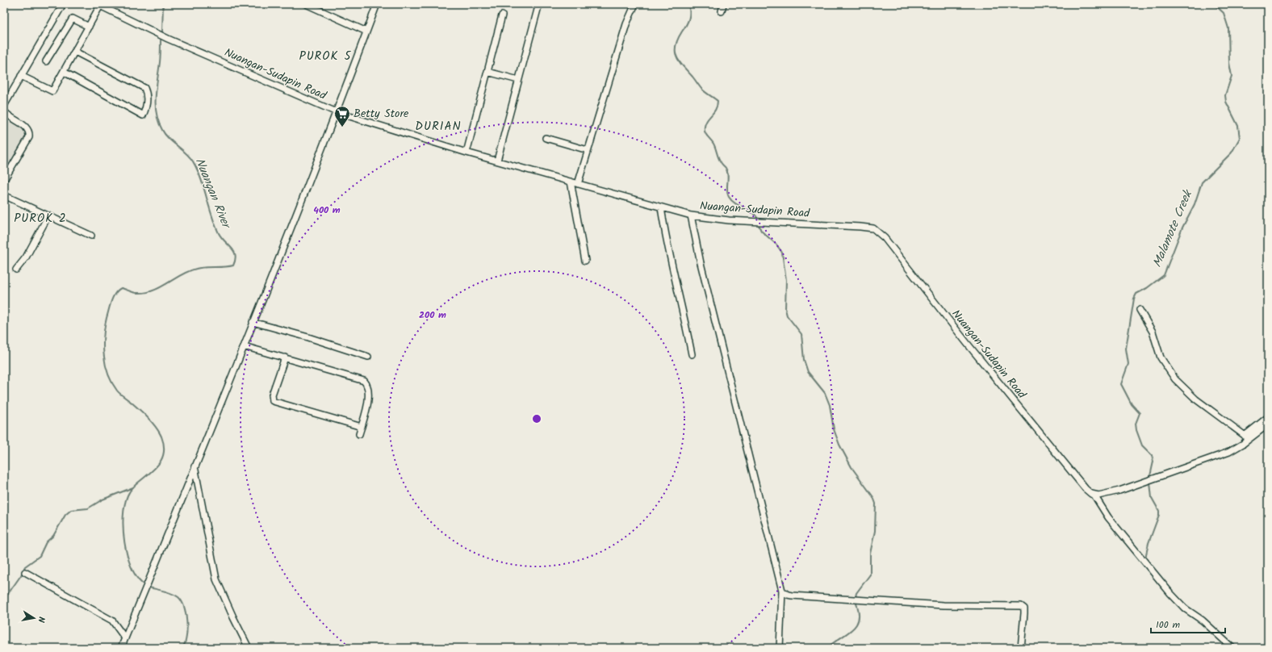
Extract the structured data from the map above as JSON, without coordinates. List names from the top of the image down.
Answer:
{
  "streets": {
    "street": ["Nuangan-Sudapin Road"]
  },
  "districts": ["PUROK 5", "DURIAN", "PUROK 2"],
  "water": ["Nuangan River", "Malamote Creek"],
  "places": {
    "supermarket": ["Betty Store"]
  },
  "scale_bar": "100 m",
  "north": "right",
  "rings": ["400 m", "200 m"]
}
